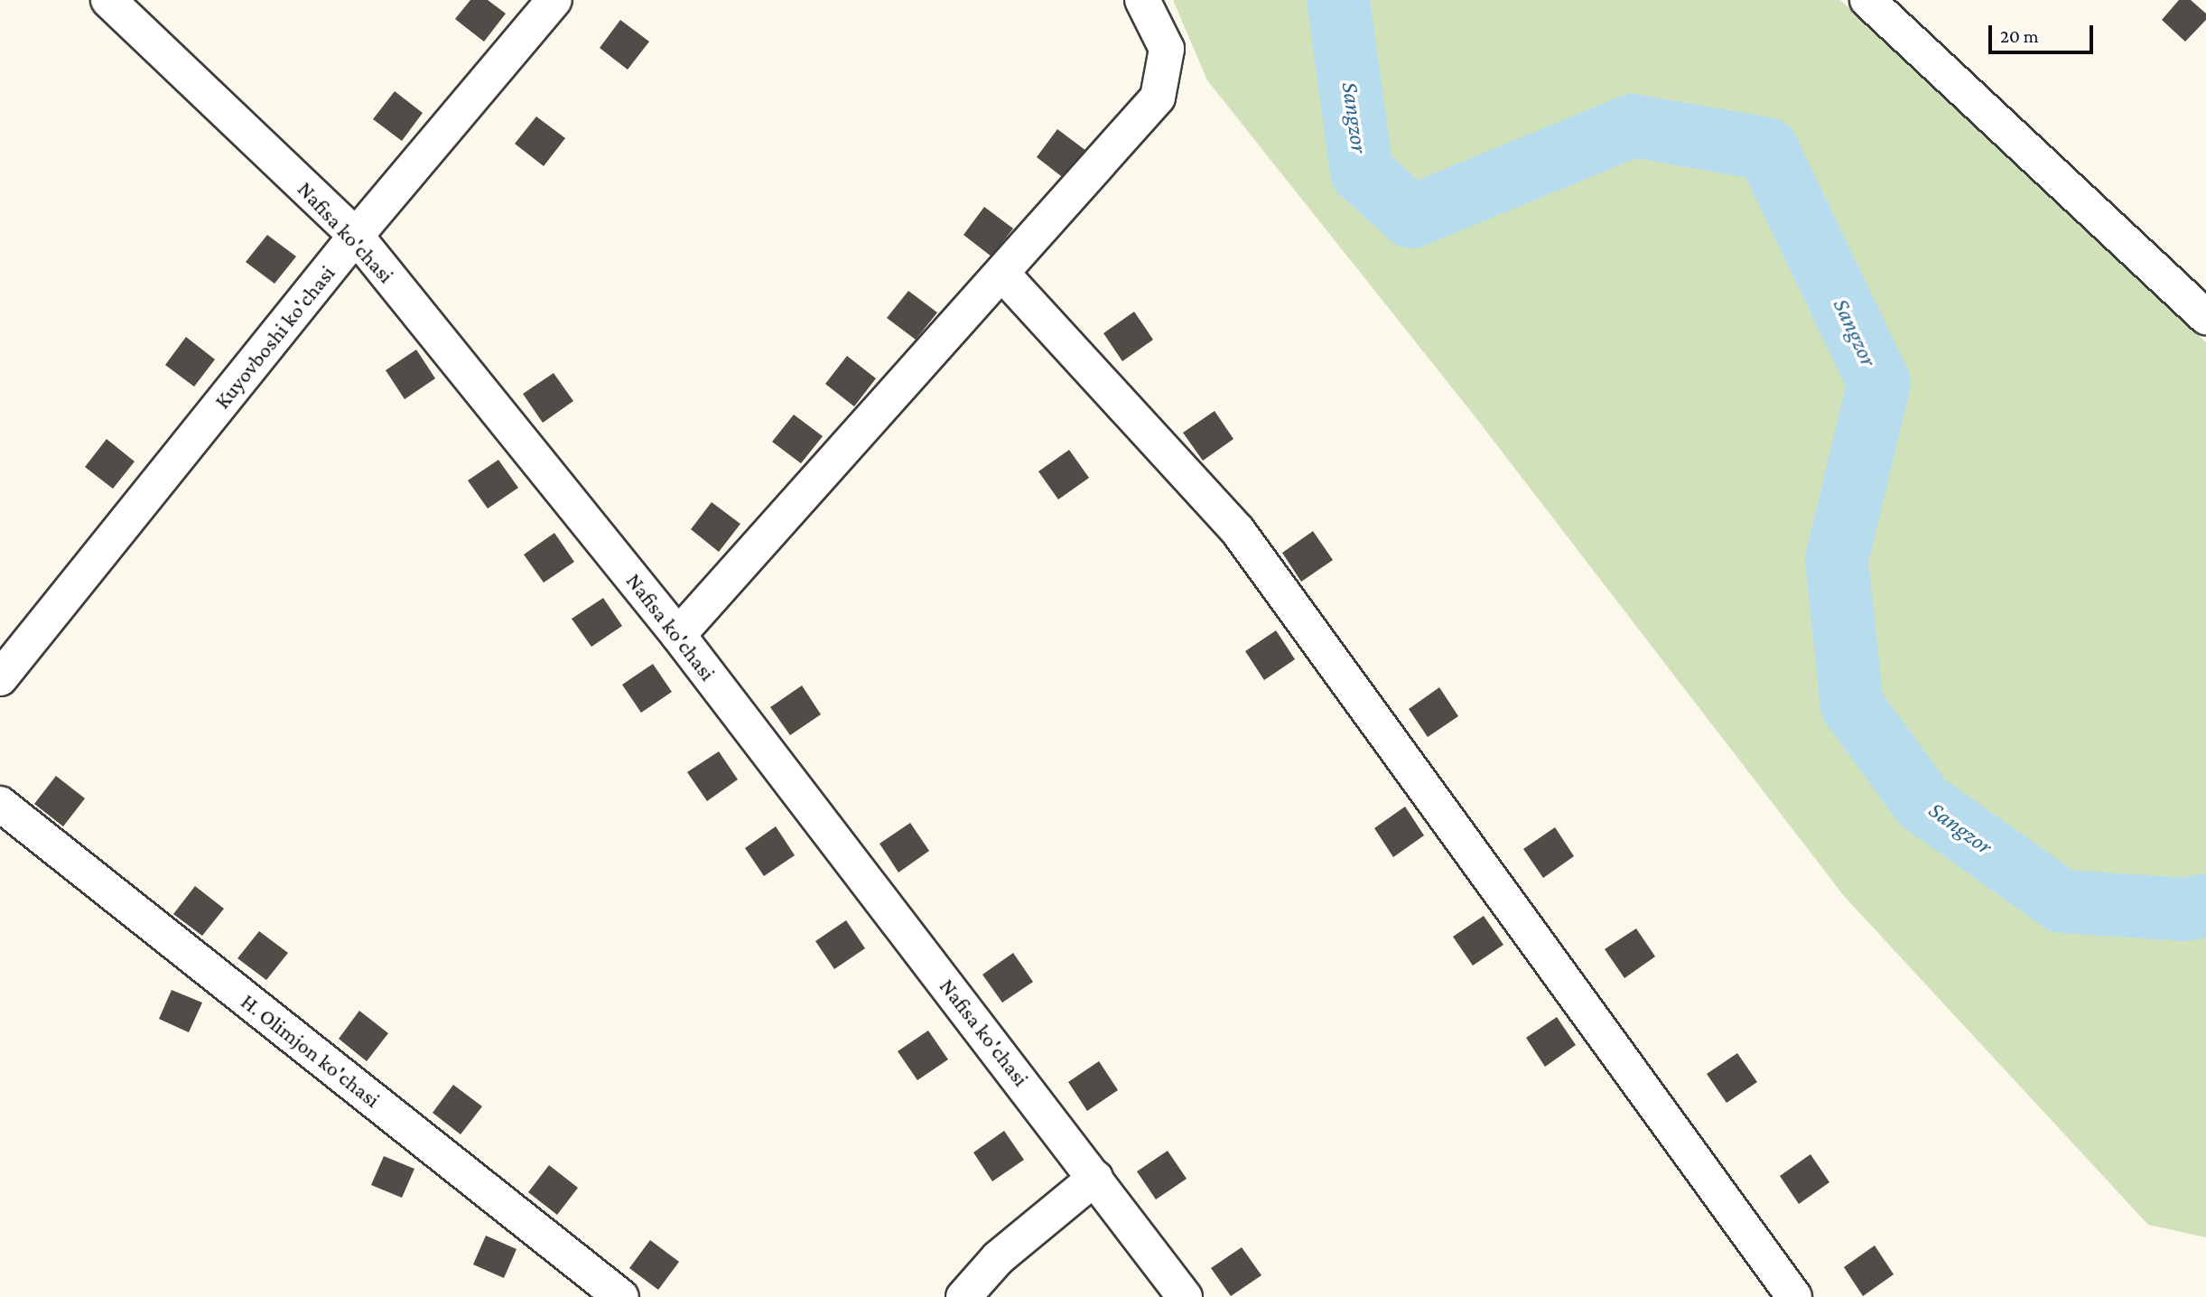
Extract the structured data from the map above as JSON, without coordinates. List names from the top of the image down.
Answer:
{
  "streets": {
    "street": ["Nafisa ko'chasi", "Kuyovboshi ko'chasi", "H. Olimjon ko'chasi"]
  },
  "crossings": [
    ["Nafisa ko'chasi", "Kuyovboshi ko'chasi"]
  ],
  "water": ["Sangzor"],
  "scale_bar": "20 m"
}
